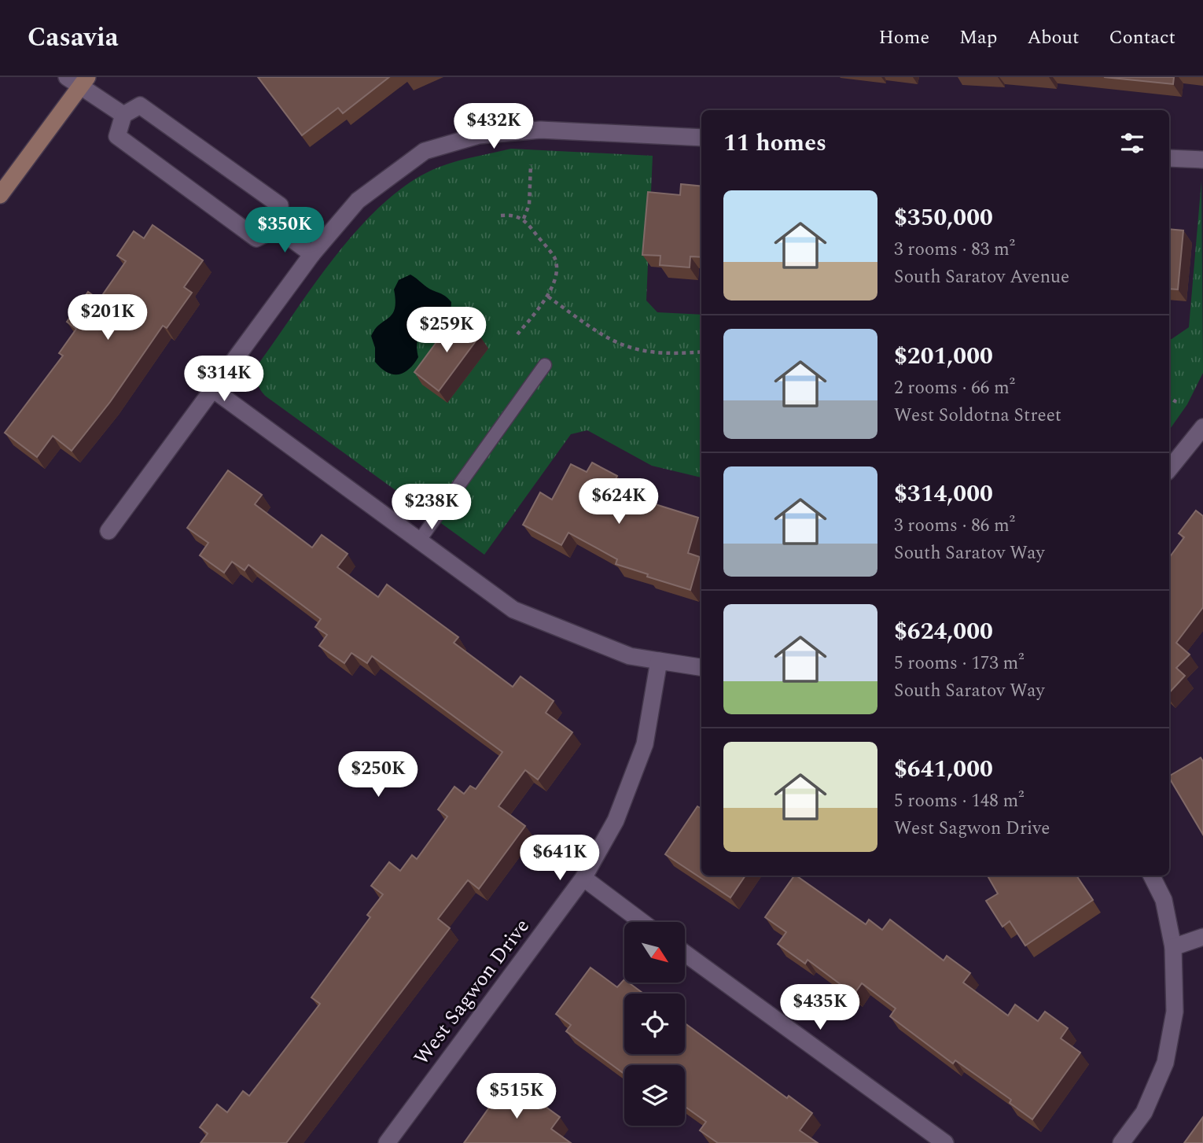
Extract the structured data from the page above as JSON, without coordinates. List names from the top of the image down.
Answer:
{
  "streets": {
    "street": ["West Sagwon Drive"]
  },
  "north": "bottom right",
  "page": {
    "header": "Casavia",
    "nav": [
      "Home",
      "Map",
      "About",
      "Contact"
    ],
    "price": [
      "$432K",
      "$350K",
      "$201K",
      "$259K",
      "$314K",
      "$624K",
      "$238K",
      "$250K",
      "$641K",
      "$435K",
      "$515K"
    ],
    "heading": "11 homes",
    "list": [
      {
        "name": "$350,000",
        "note": "3 rooms · 83 m² · South Saratov Avenue"
      },
      {
        "name": "$201,000",
        "note": "2 rooms · 66 m² · West Soldotna Street"
      },
      {
        "name": "$314,000",
        "note": "3 rooms · 86 m² · South Saratov Way"
      },
      {
        "name": "$624,000",
        "note": "5 rooms · 173 m² · South Saratov Way"
      },
      {
        "name": "$641,000",
        "note": "5 rooms · 148 m² · West Sagwon Drive"
      }
    ]
  }
}
